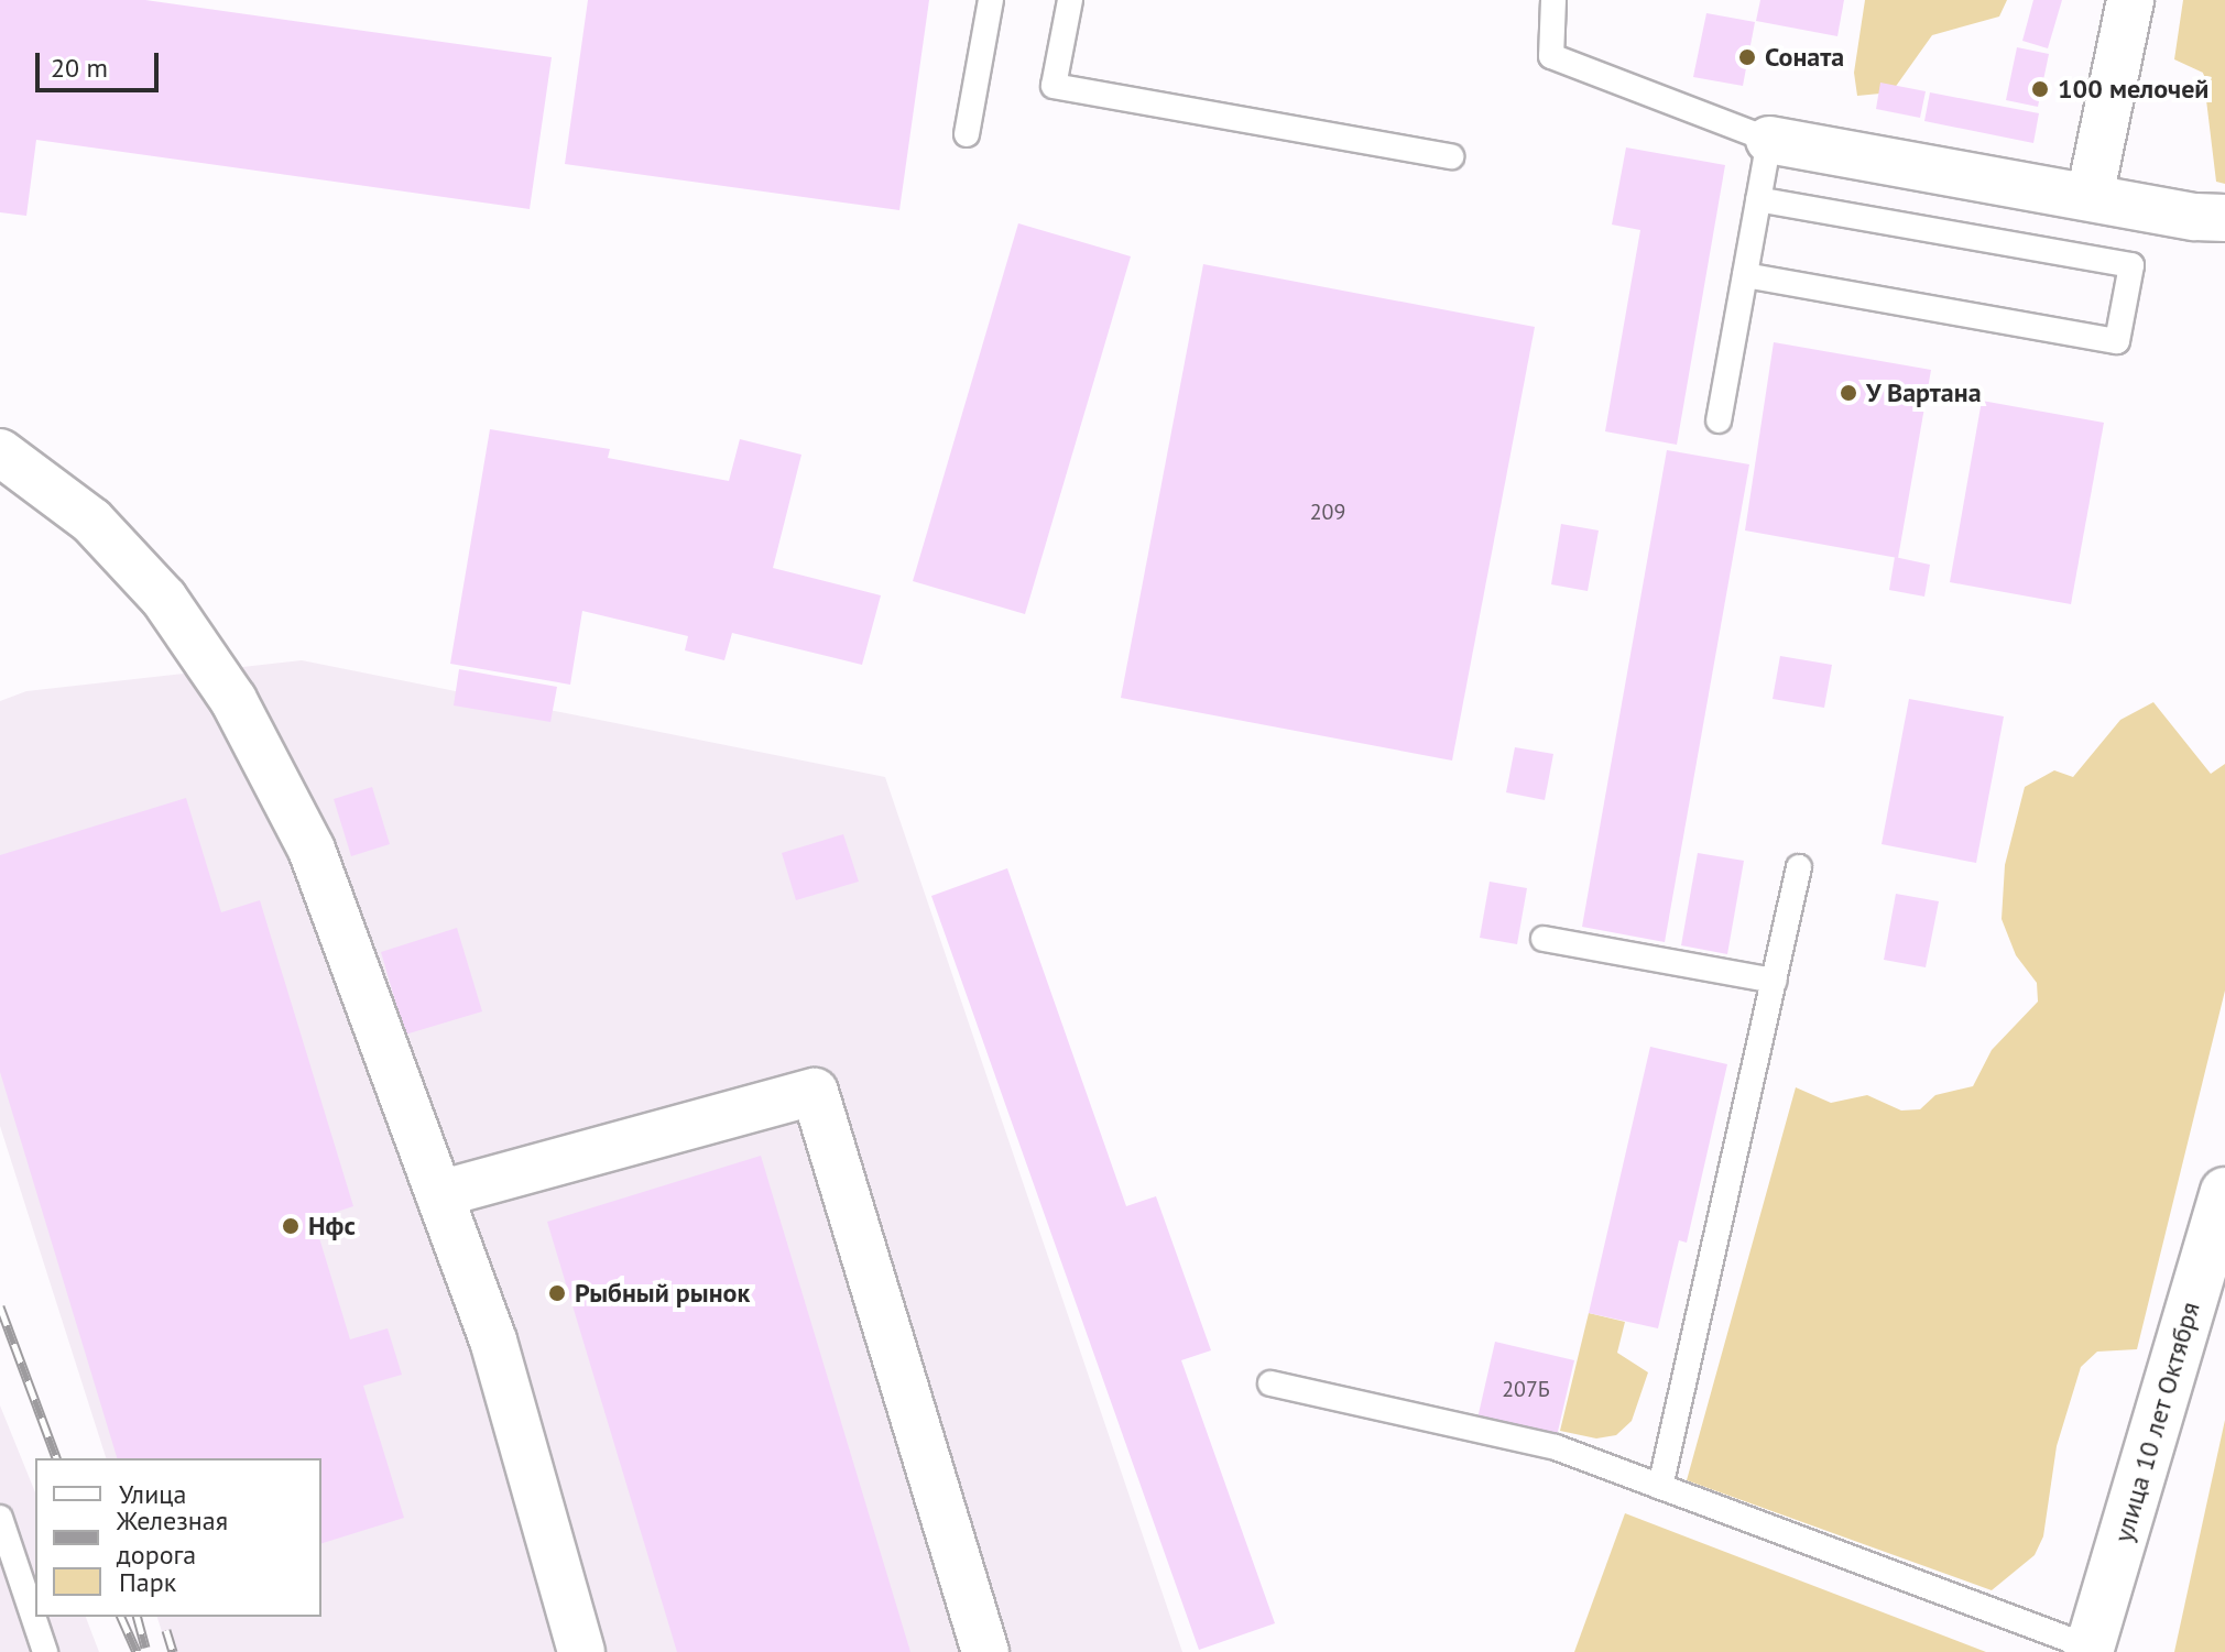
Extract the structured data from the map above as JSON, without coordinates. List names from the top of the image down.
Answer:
{
  "streets": {
    "main road": ["улица 10 лет Октября"]
  },
  "places": [
    "Соната",
    "100 мелочей",
    "У Вартана",
    "Нфс",
    "Рыбный рынок"
  ],
  "house_numbers": ["209", "207Б"],
  "legend": ["Улица", "Железная дорога", "Парк"],
  "scale_bar": "20 m"
}
